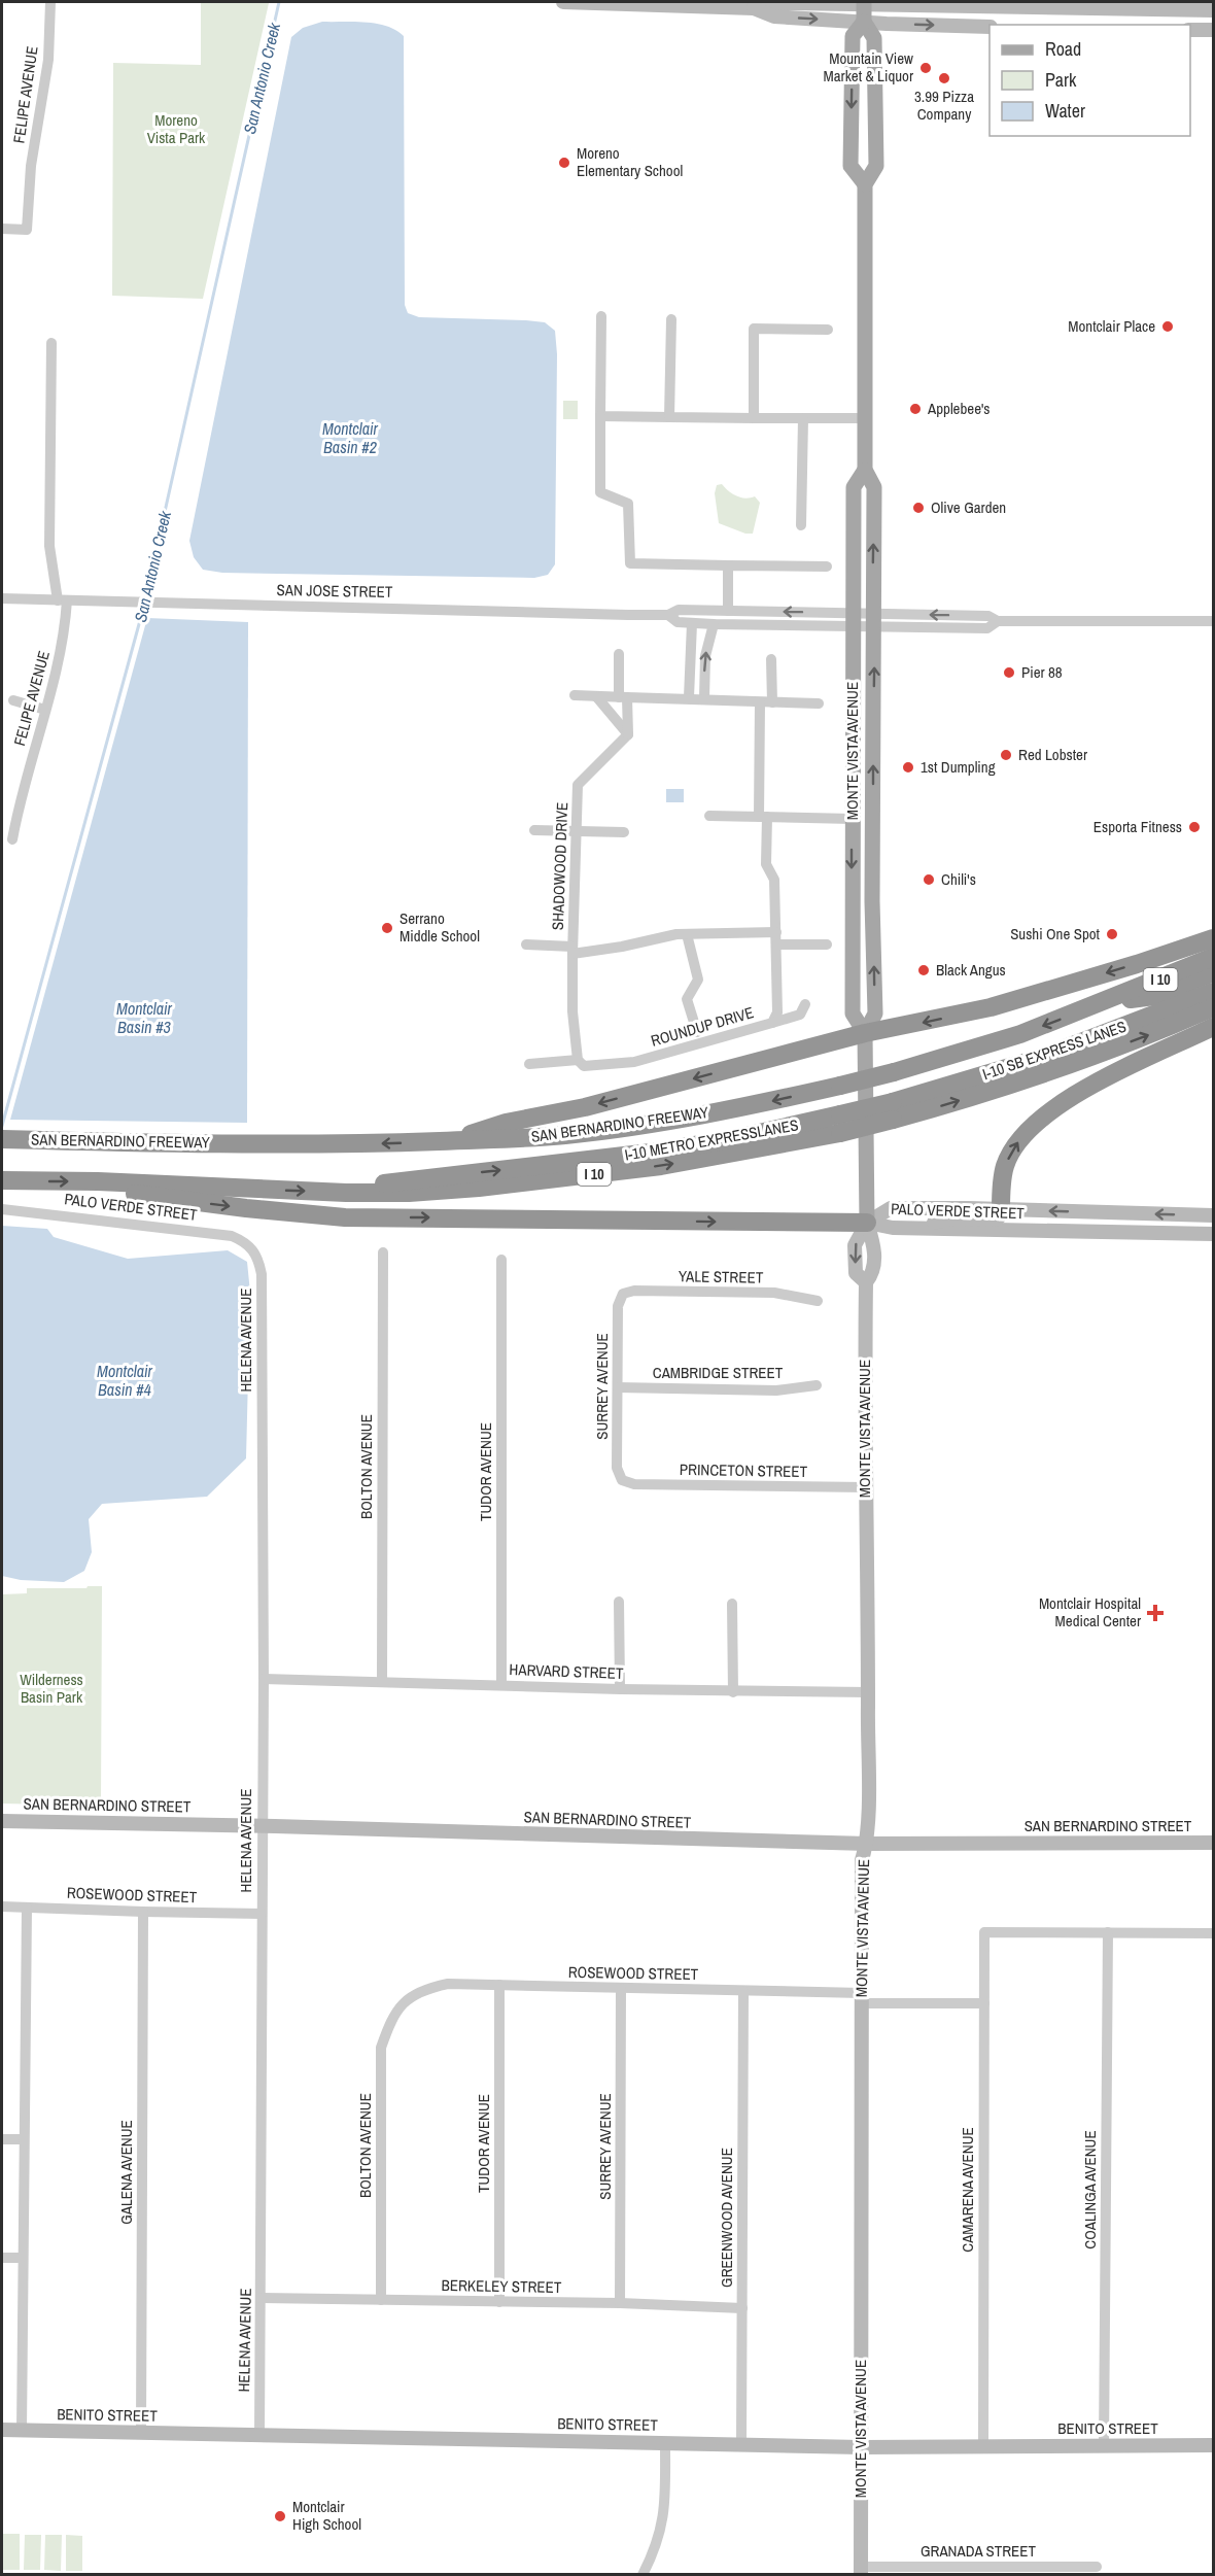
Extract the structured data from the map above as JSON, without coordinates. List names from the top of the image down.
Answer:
{
  "streets": {
    "highway": ["I 10", "I-10 SB EXPRESS LANES", "SAN BERNARDINO FREEWAY"],
    "main road": ["MONTE VISTA AVENUE"],
    "street": [
      "FELIPE AVENUE",
      "SAN JOSE STREET",
      "SHADOWOOD DRIVE",
      "ROUNDUP DRIVE",
      "PALO VERDE STREET",
      "YALE STREET",
      "HELENA AVENUE",
      "CAMBRIDGE STREET",
      "SURREY AVENUE",
      "BOLTON AVENUE",
      "PRINCETON STREET",
      "TUDOR AVENUE",
      "HARVARD STREET",
      "SAN BERNARDINO STREET",
      "ROSEWOOD STREET",
      "GALENA AVENUE",
      "CAMARENA AVENUE",
      "COALINGA AVENUE",
      "GREENWOOD AVENUE",
      "BERKELEY STREET",
      "BENITO STREET",
      "GRANADA STREET"
    ]
  },
  "crossings": [
    ["FELIPE AVENUE", "SAN JOSE STREET"],
    ["SAN JOSE STREET", "MONTE VISTA AVENUE"],
    ["MONTE VISTA AVENUE", "PALO VERDE STREET"],
    ["MONTE VISTA AVENUE", "PRINCETON STREET"],
    ["MONTE VISTA AVENUE", "HARVARD STREET"],
    ["MONTE VISTA AVENUE", "SAN BERNARDINO STREET"],
    ["MONTE VISTA AVENUE", "ROSEWOOD STREET"],
    ["MONTE VISTA AVENUE", "BENITO STREET"],
    ["MONTE VISTA AVENUE", "GRANADA STREET"],
    ["I 10", "I-10 SB EXPRESS LANES"],
    ["I-10 SB EXPRESS LANES", "SAN BERNARDINO FREEWAY"],
    ["PALO VERDE STREET", "HELENA AVENUE"],
    ["YALE STREET", "SURREY AVENUE"],
    ["HELENA AVENUE", "HARVARD STREET"],
    ["HELENA AVENUE", "SAN BERNARDINO STREET"],
    ["HELENA AVENUE", "ROSEWOOD STREET"],
    ["HELENA AVENUE", "BERKELEY STREET"],
    ["HELENA AVENUE", "BENITO STREET"],
    ["CAMBRIDGE STREET", "SURREY AVENUE"],
    ["SURREY AVENUE", "PRINCETON STREET"],
    ["SURREY AVENUE", "ROSEWOOD STREET"],
    ["SURREY AVENUE", "BERKELEY STREET"],
    ["BOLTON AVENUE", "HARVARD STREET"],
    ["BOLTON AVENUE", "ROSEWOOD STREET"],
    ["BOLTON AVENUE", "BERKELEY STREET"],
    ["TUDOR AVENUE", "HARVARD STREET"],
    ["TUDOR AVENUE", "ROSEWOOD STREET"],
    ["TUDOR AVENUE", "BERKELEY STREET"],
    ["ROSEWOOD STREET", "GALENA AVENUE"],
    ["ROSEWOOD STREET", "CAMARENA AVENUE"],
    ["ROSEWOOD STREET", "GREENWOOD AVENUE"],
    ["GALENA AVENUE", "BENITO STREET"],
    ["CAMARENA AVENUE", "COALINGA AVENUE"],
    ["CAMARENA AVENUE", "BENITO STREET"],
    ["COALINGA AVENUE", "BENITO STREET"],
    ["GREENWOOD AVENUE", "BERKELEY STREET"],
    ["GREENWOOD AVENUE", "BENITO STREET"]
  ],
  "water": [
    "San Antonio Creek",
    "Montclair Basin #2",
    "Montclair Basin #3",
    "Montclair Basin #4"
  ],
  "parks": ["Moreno Vista Park", "Wilderness Basin Park"],
  "places": {
    "other": [
      "Mountain View Market & Liquor",
      "3.99 Pizza Company",
      "Moreno Elementary School",
      "Montclair Place",
      "Applebee's",
      "Olive Garden",
      "Pier 88",
      "Red Lobster",
      "1st Dumpling",
      "Esporta Fitness",
      "Chili's",
      "Serrano Middle School",
      "Sushi One Spot",
      "Black Angus",
      "Montclair High School"
    ],
    "health": ["Montclair Hospital Medical Center"]
  },
  "legend": ["Road", "Park", "Water"]
}
